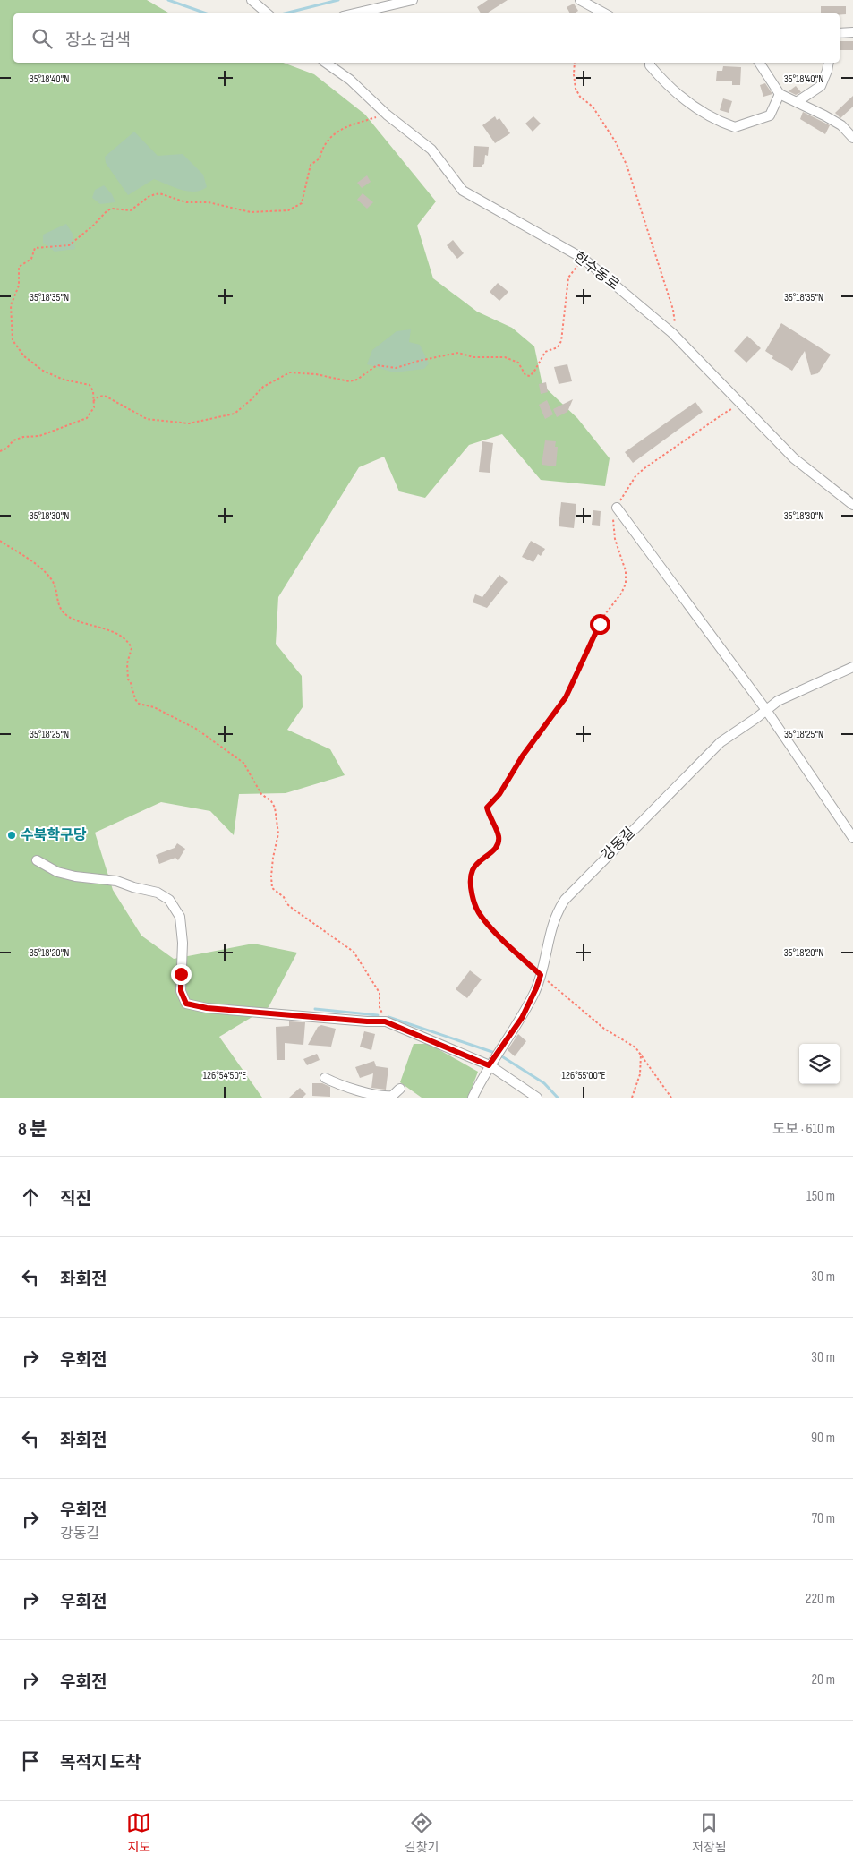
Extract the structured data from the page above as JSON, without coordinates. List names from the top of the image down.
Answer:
{
  "streets": {
    "street": ["한수동로", "강동길"]
  },
  "places": ["수북학구당"],
  "page": {
    "search": "장소 검색",
    "heading": ["8 분", "도보 · 610 m"],
    "list": [
      ["직진", "150 m"],
      ["좌회전", "30 m"],
      ["우회전", "30 m"],
      ["좌회전", "90 m"],
      ["우회전", "강동길", "70 m"],
      ["우회전", "220 m"],
      ["우회전", "20 m"],
      "목적지 도착"
    ],
    "nav": ["지도", "길찾기", "저장됨"]
  },
  "coordinates": [
    "35°18'40\"N",
    "35°18'35\"N",
    "35°18'30\"N",
    "35°18'25\"N",
    "35°18'20\"N",
    "126°54'50\"E",
    "126°55'00\"E"
  ]
}
